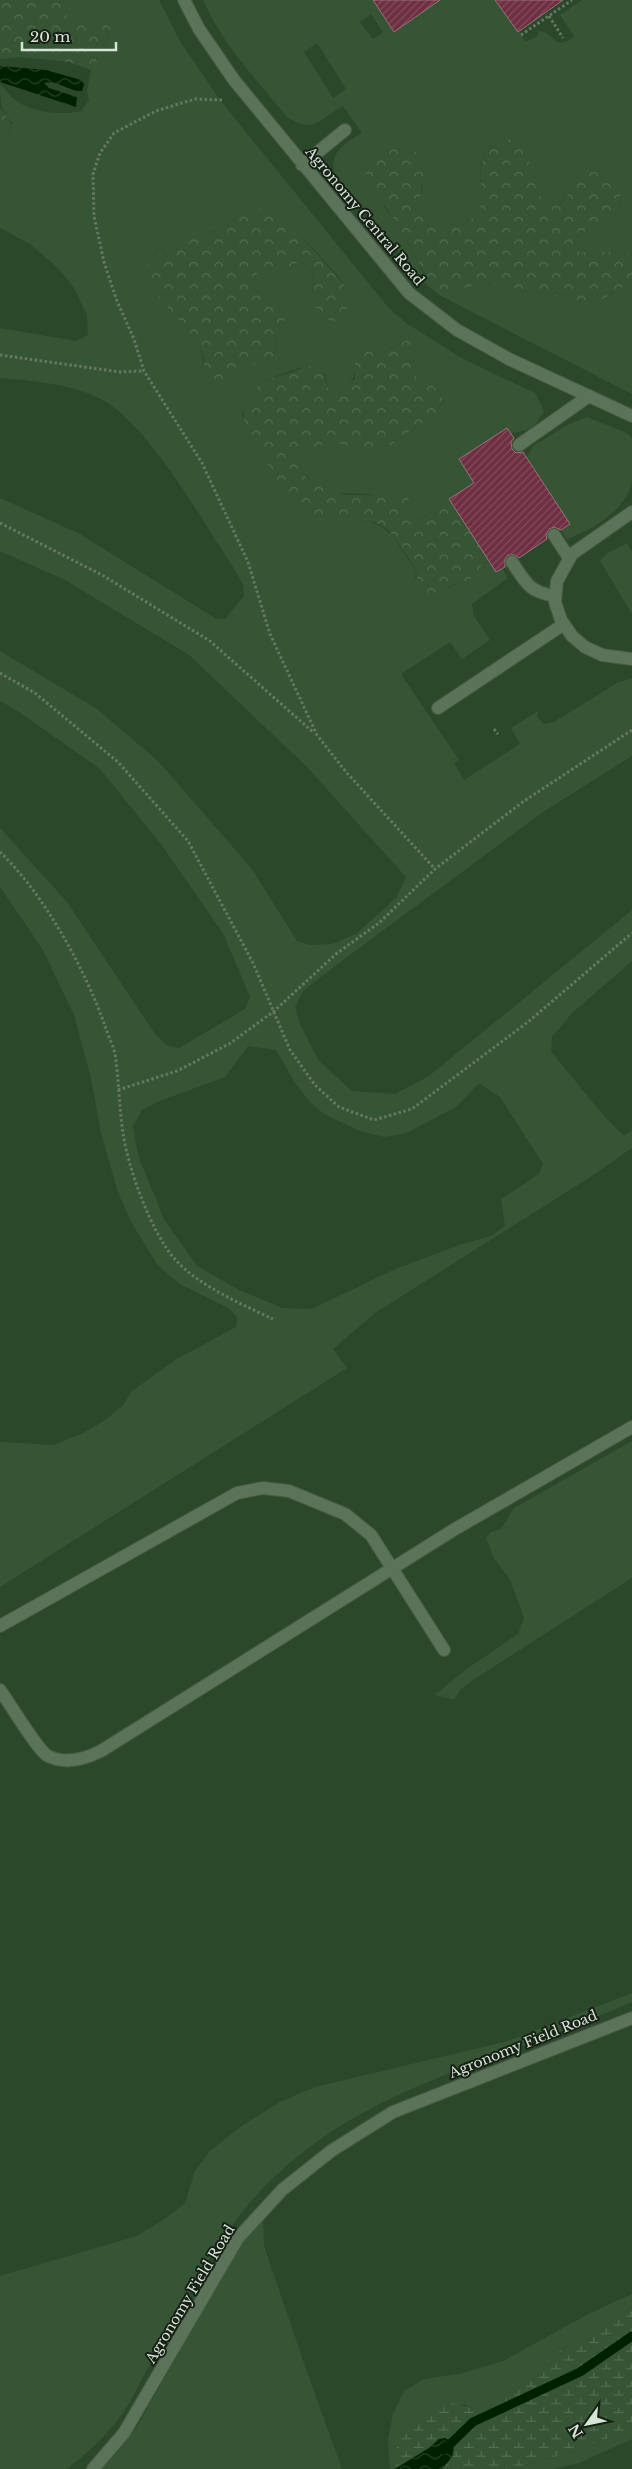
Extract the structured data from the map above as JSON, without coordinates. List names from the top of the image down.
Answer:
{
  "streets": {
    "street": ["Agronomy Central Road", "Agronomy Field Road"]
  },
  "scale_bar": "20 m",
  "north": "bottom left"
}
